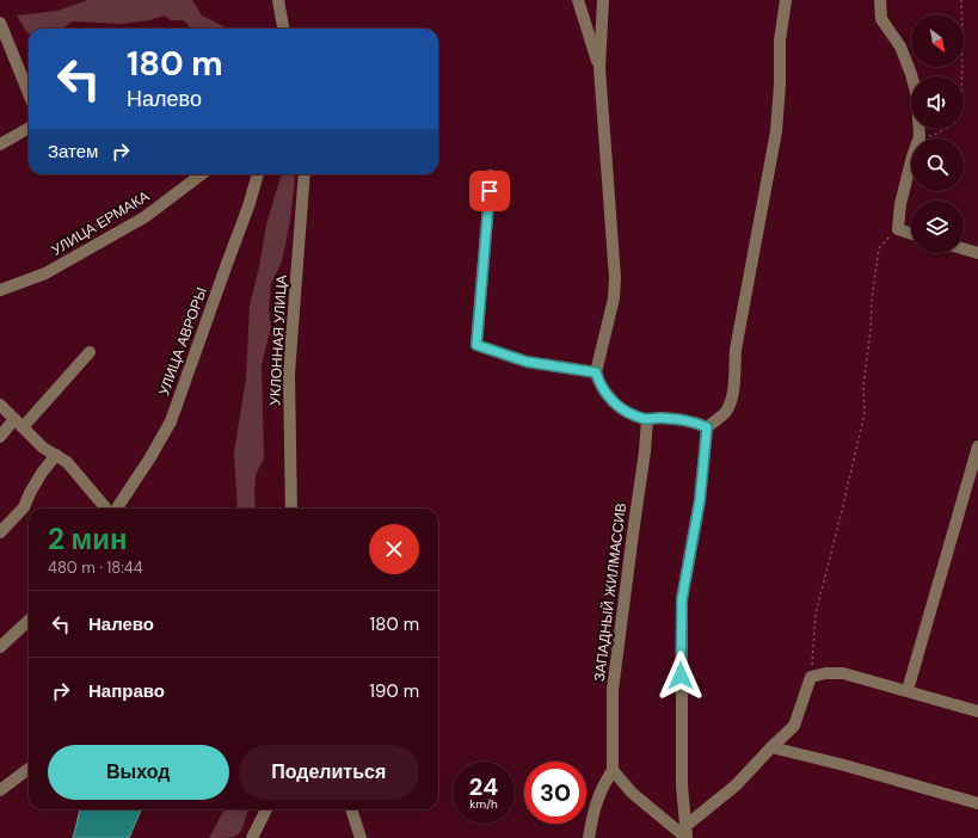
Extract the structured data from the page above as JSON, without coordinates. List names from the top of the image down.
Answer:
{
  "streets": {
    "street": [
      "УЛИЦА ЕРМАКА",
      "УКЛОННАЯ УЛИЦА",
      "УЛИЦА АВРОРЫ",
      "ЗАПАДНЫЙ ЖИЛМАССИВ"
    ]
  },
  "north": "bottom right",
  "page": {
    "turn": ["180 m", "Налево"],
    "then": "Затем",
    "heading": ["2 мин", "480 m · 18:44"],
    "list": [
      {
        "name": "Налево",
        "value": "180 m"
      },
      {
        "name": "Направо",
        "value": "190 m"
      }
    ],
    "buttons": ["Выход", "Поделиться"],
    "speed": "24 km/h",
    "limit": "30"
  }
}
